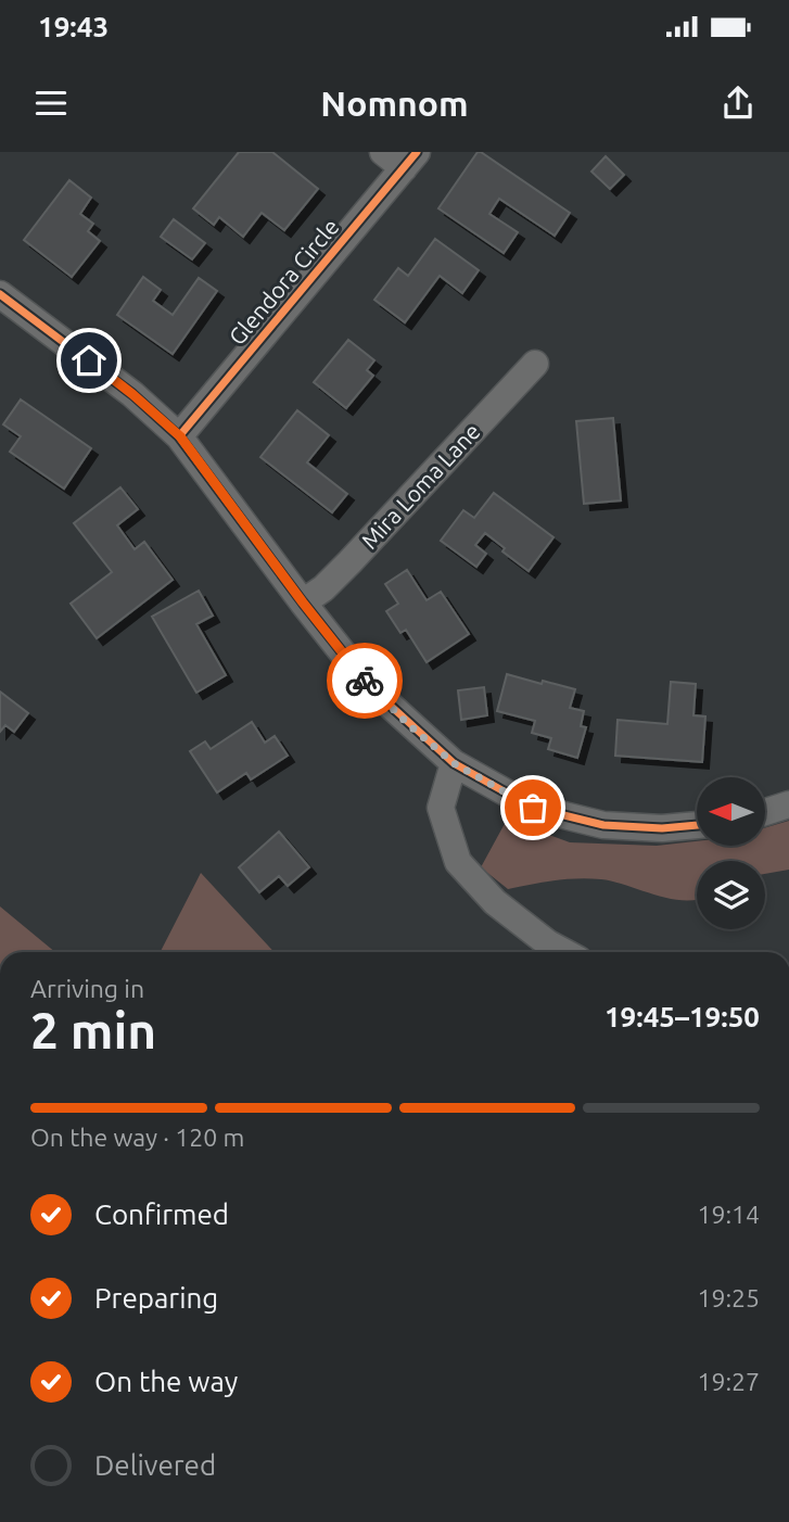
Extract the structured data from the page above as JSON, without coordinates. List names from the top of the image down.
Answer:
{
  "streets": {
    "street": ["Glendora Circle", "Mira Loma Lane"]
  },
  "north": "left",
  "page": {
    "status": "19:43",
    "header": "Nomnom",
    "heading": ["2 min", "Arriving in", "19:45–19:50"],
    "bar": "On the way · 120 m",
    "list": [
      ["Confirmed", "19:14"],
      ["Preparing", "19:25"],
      ["On the way", "19:27"],
      "Delivered"
    ]
  }
}
